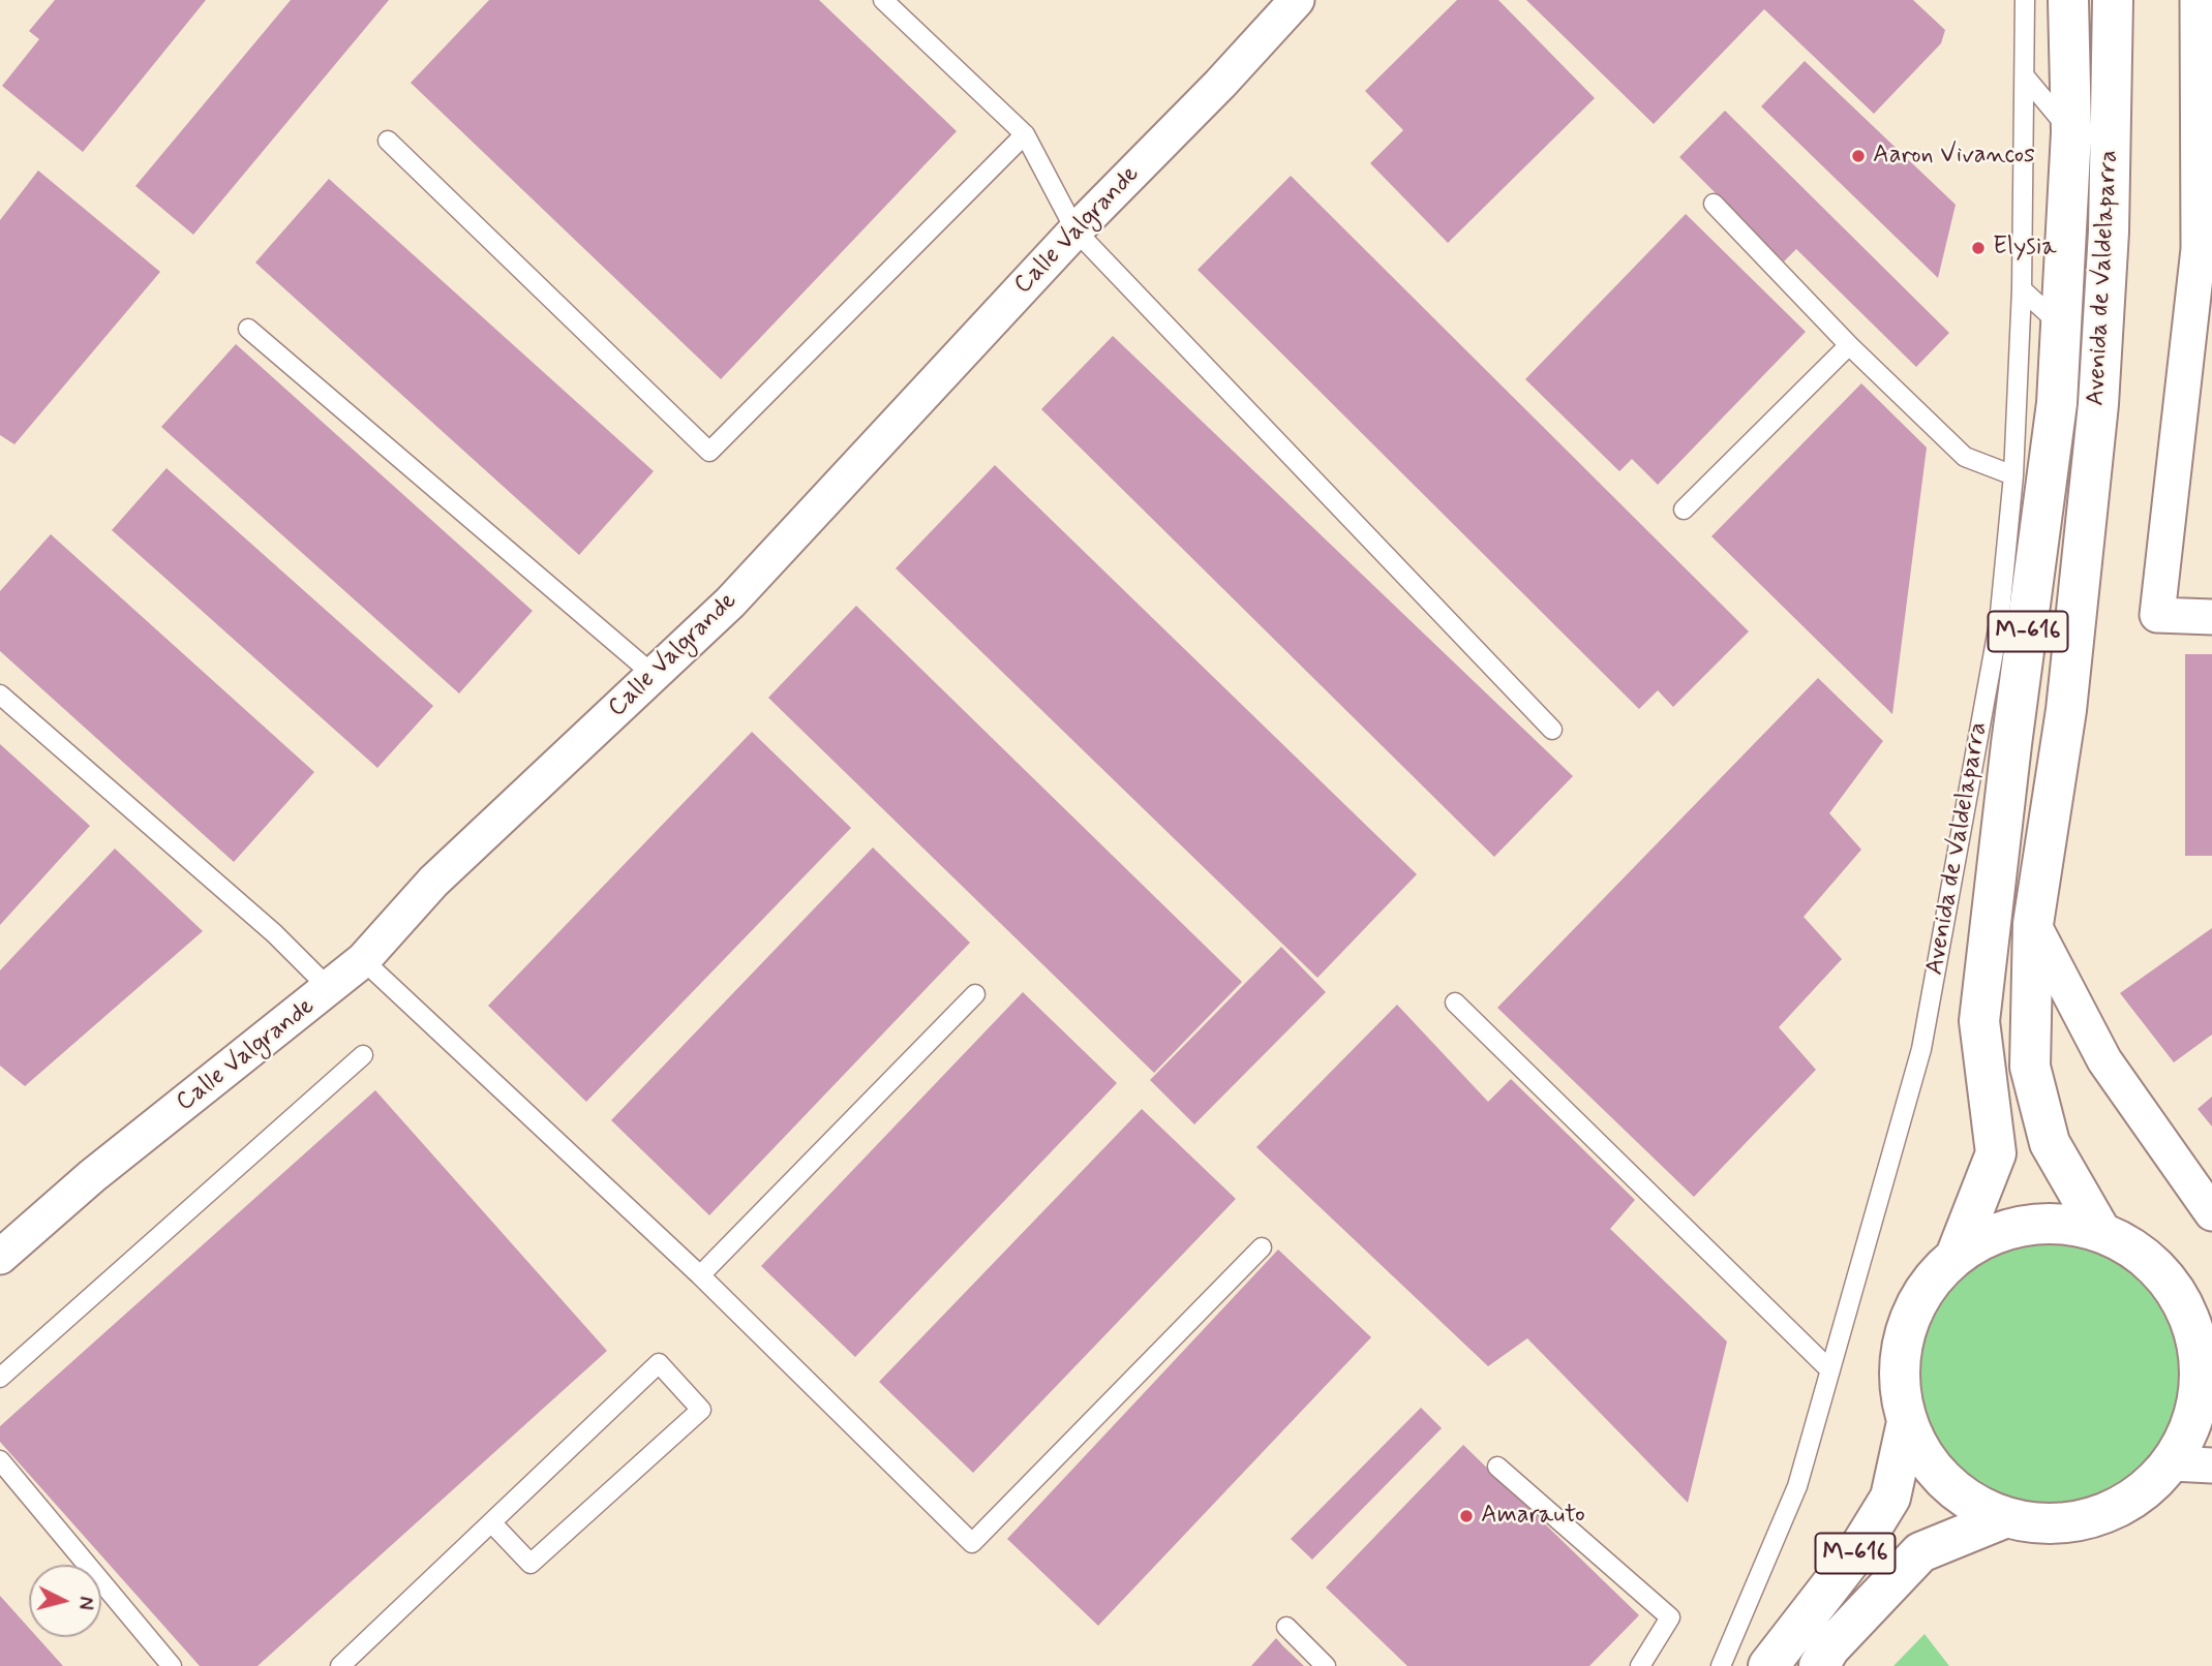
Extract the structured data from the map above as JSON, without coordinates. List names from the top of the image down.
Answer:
{
  "streets": {
    "highway": ["Avenida de Valdelaparra", "M-616"],
    "street": ["Calle Valgrande"]
  },
  "crossings": [
    ["Avenida de Valdelaparra", "M-616"]
  ],
  "places": ["Aaron Vivancos", "Elysia", "Amarauto"],
  "north": "right"
}
